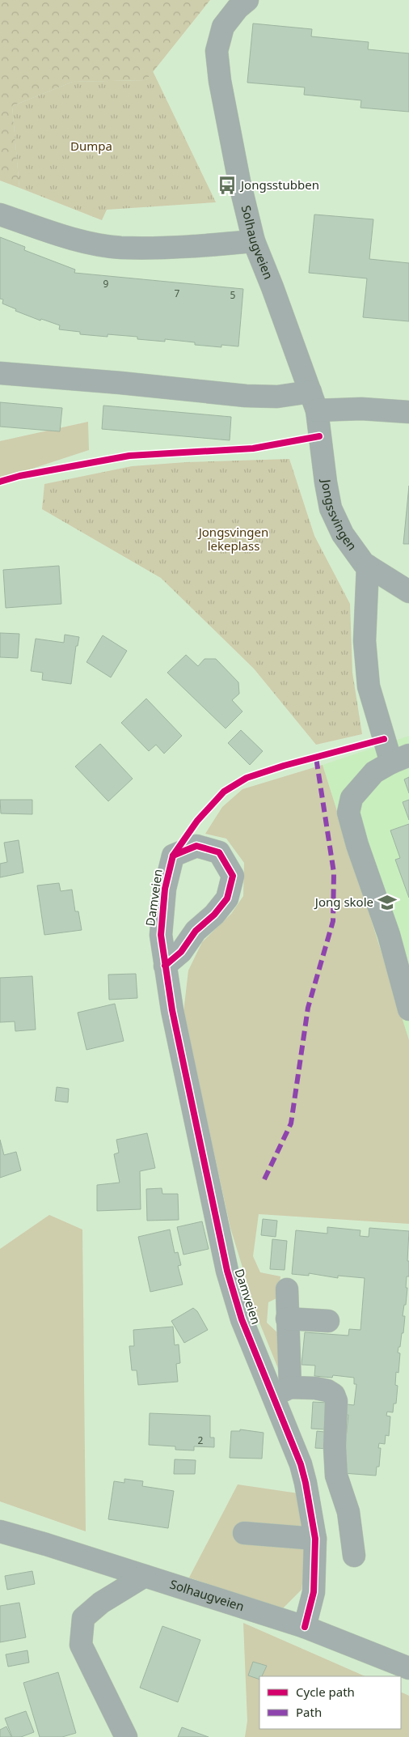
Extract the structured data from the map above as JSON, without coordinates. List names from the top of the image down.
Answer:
{
  "streets": {
    "street": ["Solhaugveien", "Jongssvingen", "Damveien"]
  },
  "crossings": [
    ["Solhaugveien", "Jongssvingen"],
    ["Solhaugveien", "Damveien"]
  ],
  "parks": ["Dumpa", "Jongsvingen lekeplass"],
  "places": {
    "bus stop": ["Jongsstubben"],
    "school or university": ["Jong skole"]
  },
  "house_numbers": [
    "9",
    "7",
    "5",
    "2"
  ],
  "legend": ["Cycle path", "Path"]
}
